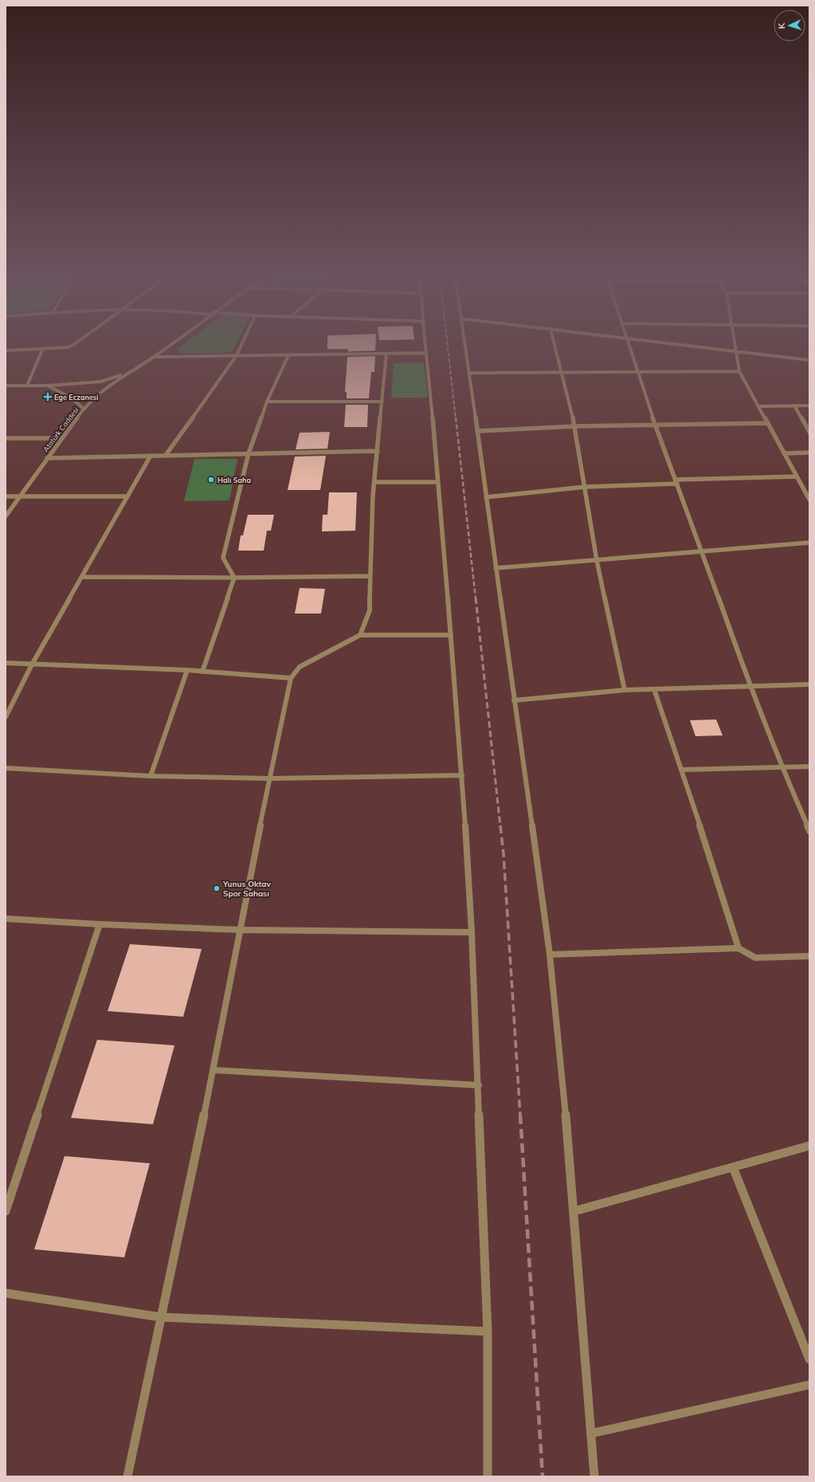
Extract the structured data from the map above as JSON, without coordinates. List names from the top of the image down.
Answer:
{
  "streets": {
    "street": ["Atatürk Caddesi"]
  },
  "places": {
    "health": ["Ege Eczanesi"],
    "other": ["Halı Saha", "Yunus Oktav Spor Sahası"]
  },
  "north": "left"
}
